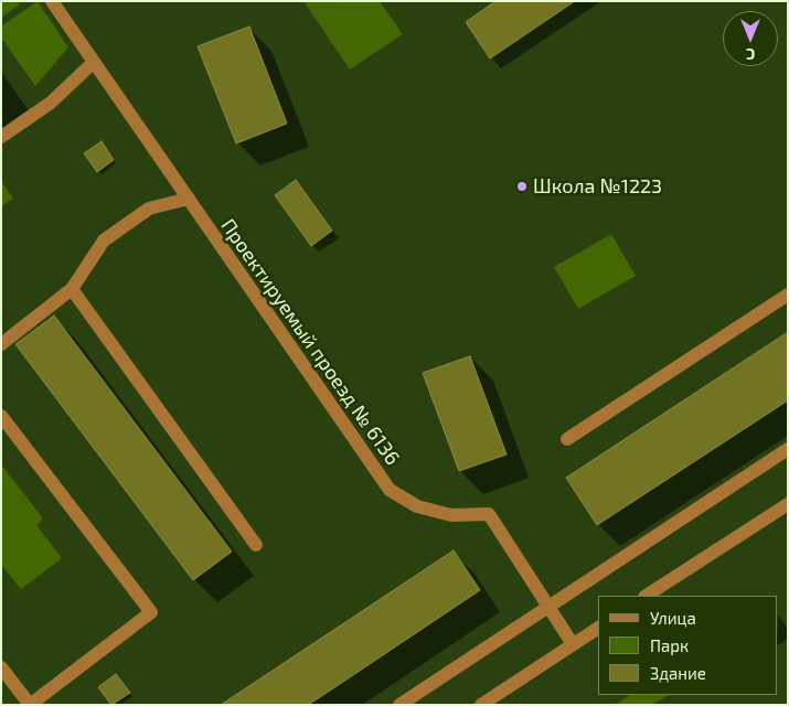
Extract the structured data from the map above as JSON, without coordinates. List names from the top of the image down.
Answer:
{
  "streets": {
    "street": ["Проектируемый проезд № 6136"]
  },
  "places": ["Школа №1223"],
  "legend": ["Улица", "Парк", "Здание"],
  "north": "bottom"
}
